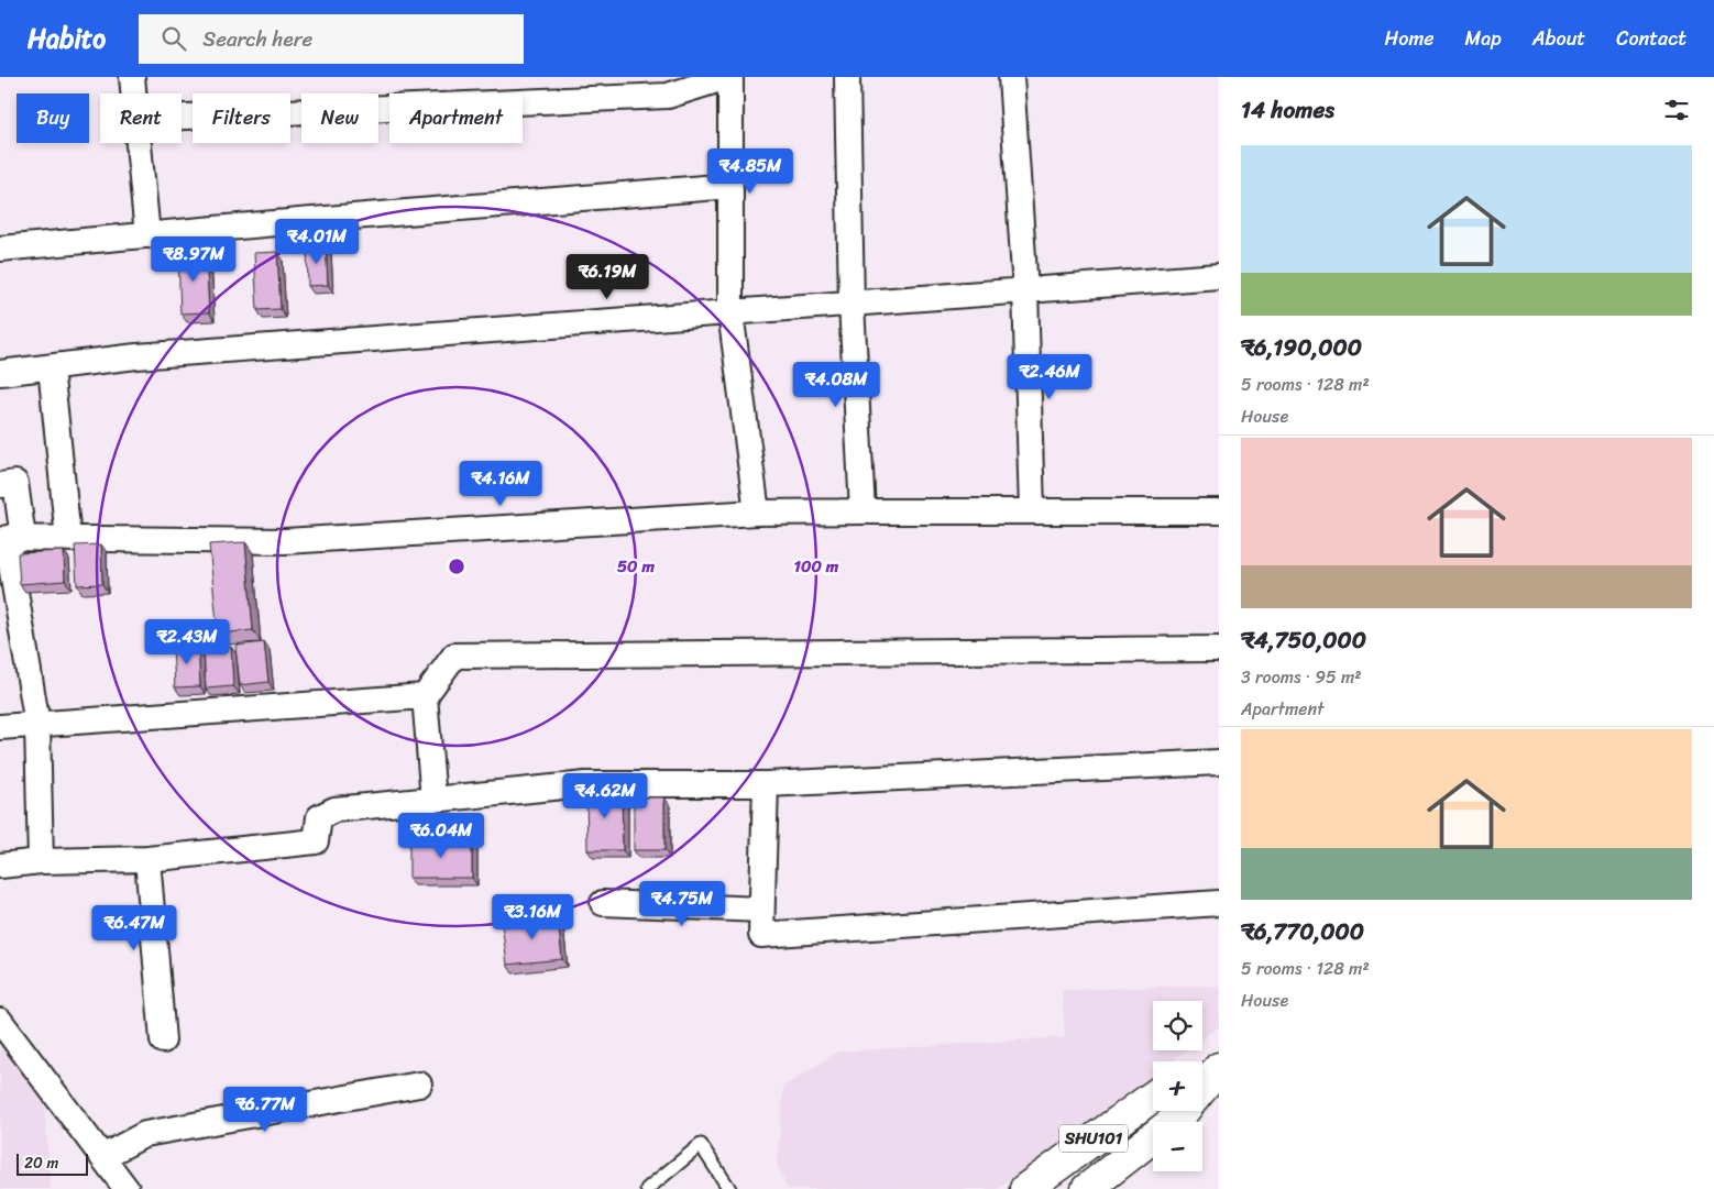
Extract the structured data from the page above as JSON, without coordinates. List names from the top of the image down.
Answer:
{
  "streets": {
    "main road": ["SHU101"]
  },
  "scale_bar": "20 m",
  "page": {
    "header": "Habito",
    "search": "Search here",
    "nav": [
      "Home",
      "Map",
      "About",
      "Contact"
    ],
    "heading": "14 homes",
    "chip": [
      "Buy",
      "Rent",
      "Filters",
      "New",
      "Apartment"
    ],
    "list": [
      {
        "name": "₹6,190,000",
        "note": "5 rooms · 128 m² · House"
      },
      {
        "name": "₹4,750,000",
        "note": "3 rooms · 95 m² · Apartment"
      },
      {
        "name": "₹6,770,000",
        "note": "5 rooms · 128 m² · House"
      }
    ],
    "price": [
      "₹4.85M",
      "₹4.01M",
      "₹8.97M",
      "₹6.19M",
      "₹2.46M",
      "₹4.08M",
      "₹4.16M",
      "₹2.43M",
      "₹4.62M",
      "₹6.04M",
      "₹4.75M",
      "₹3.16M",
      "₹6.47M",
      "₹6.77M"
    ],
    "map_buttons": ["+", "−"],
    "scale": "20 m"
  },
  "rings": ["50 m", "100 m"]
}
